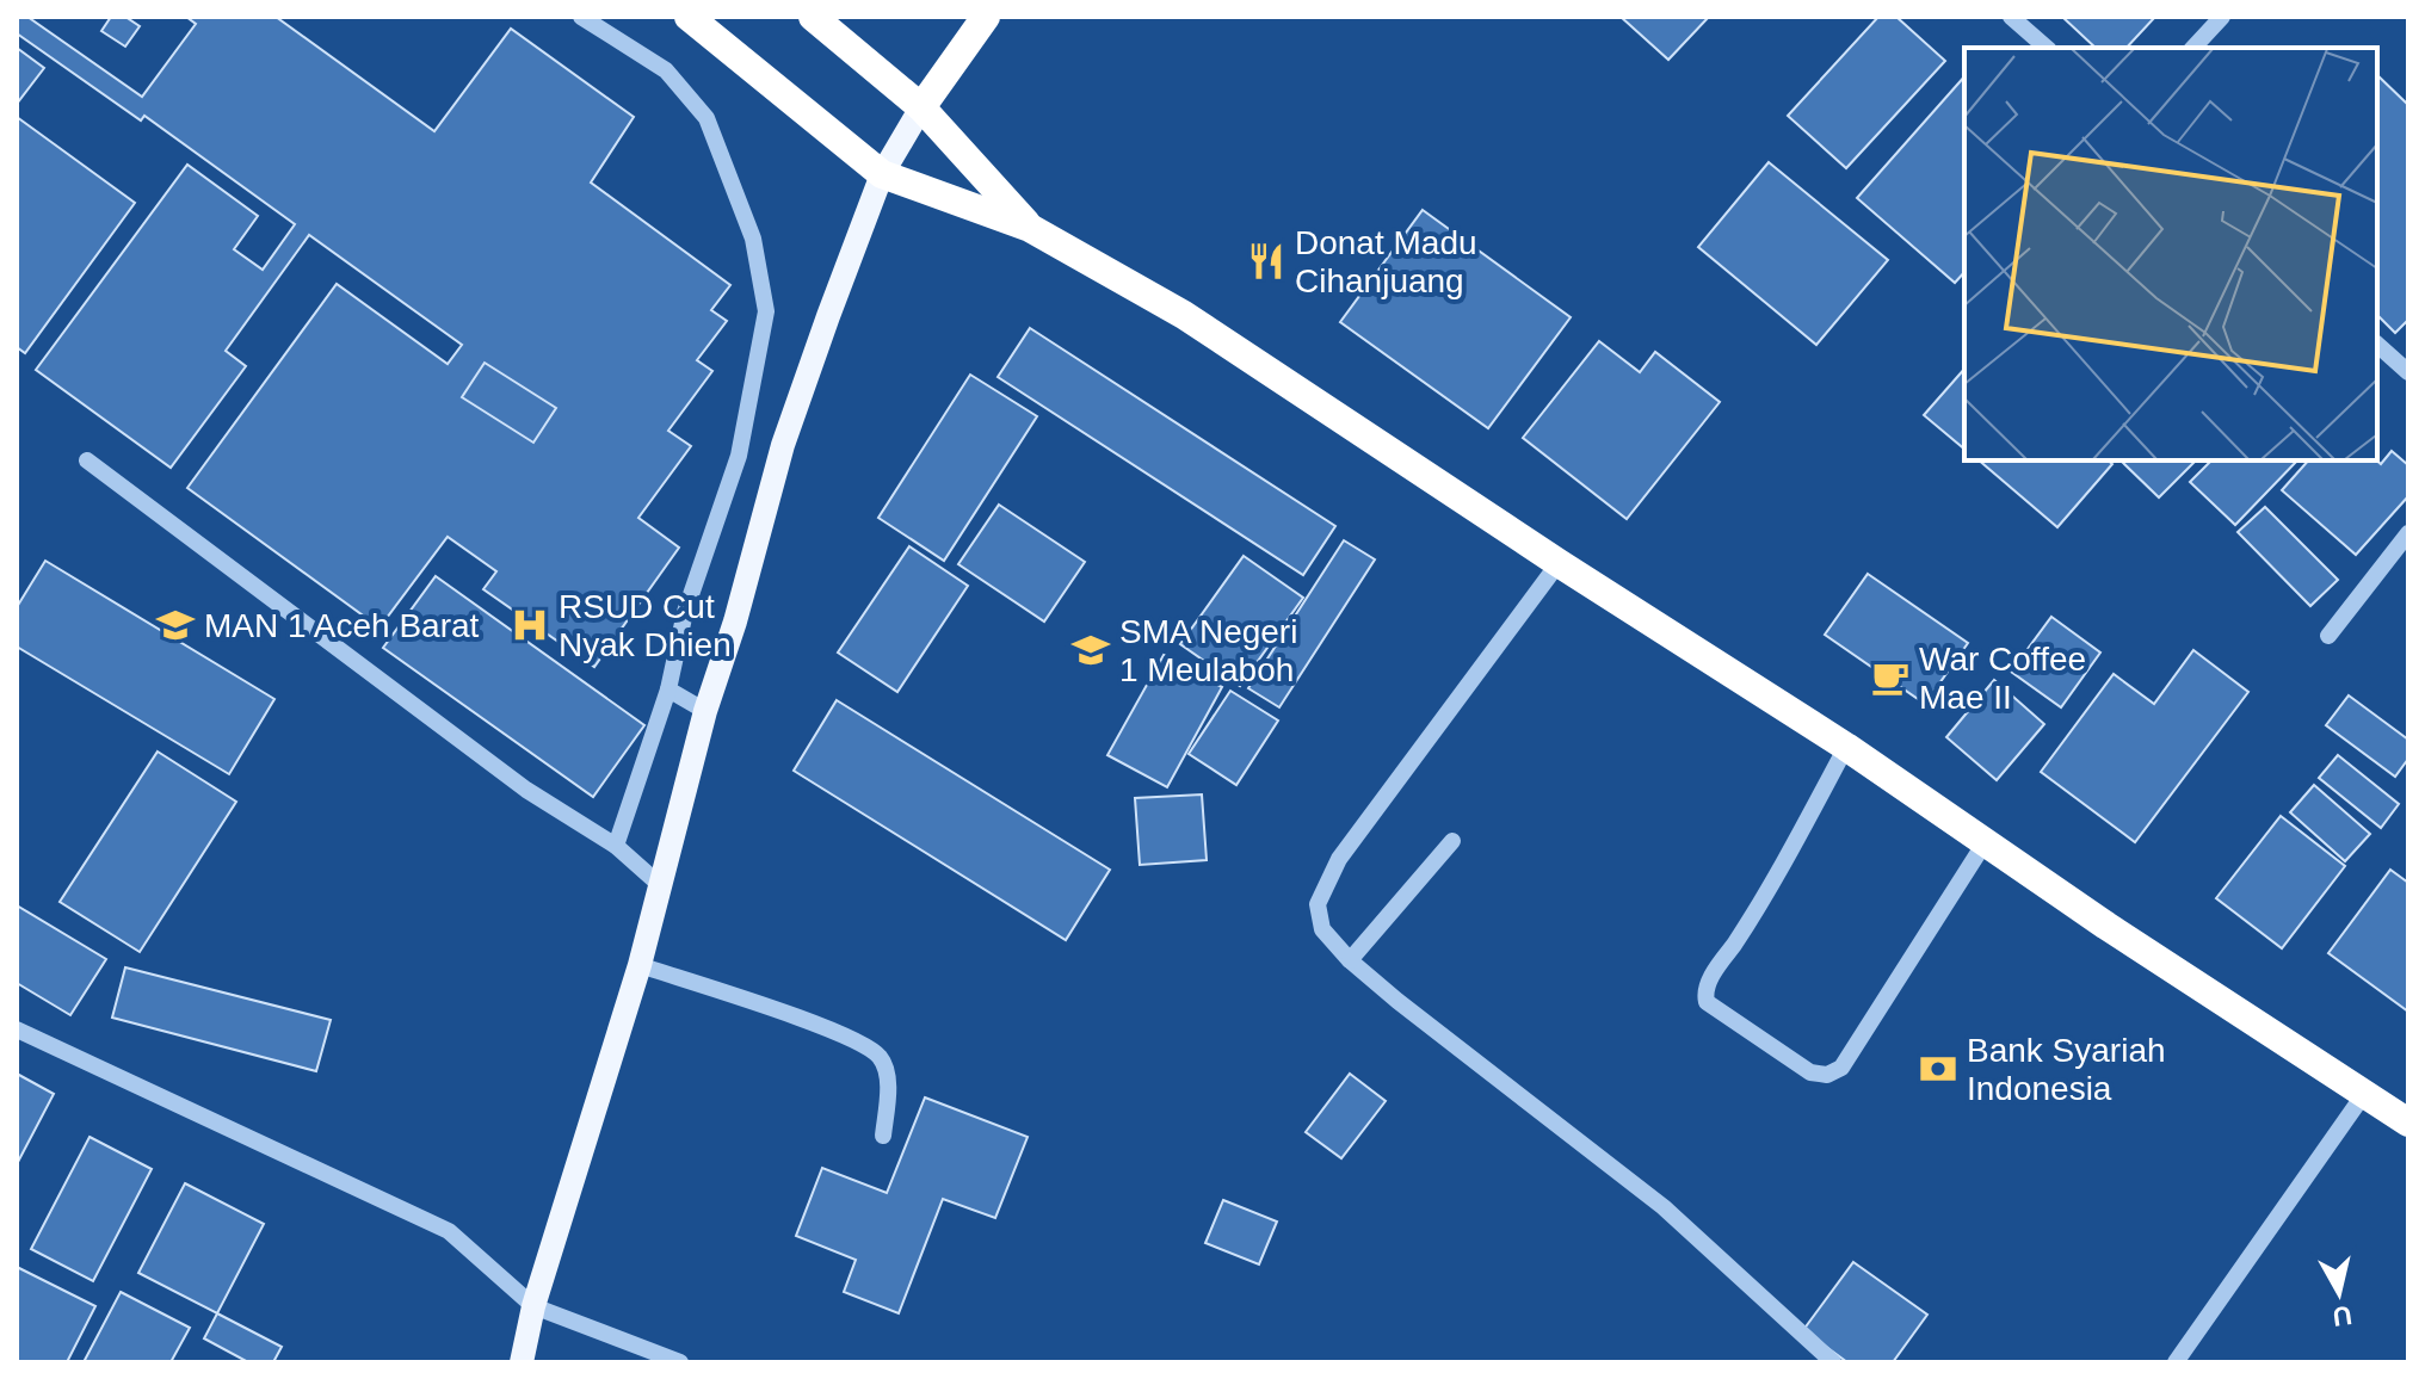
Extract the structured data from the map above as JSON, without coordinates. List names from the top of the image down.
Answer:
{
  "places": {
    "restaurant": ["Donat Madu Cihanjuang"],
    "school or university": ["MAN 1 Aceh Barat", "SMA Negeri 1 Meulaboh"],
    "hospital": ["RSUD Cut Nyak Dhien"],
    "cafe": ["War Coffee Mae II"],
    "bank": ["Bank Syariah Indonesia"]
  },
  "north": "bottom"
}
